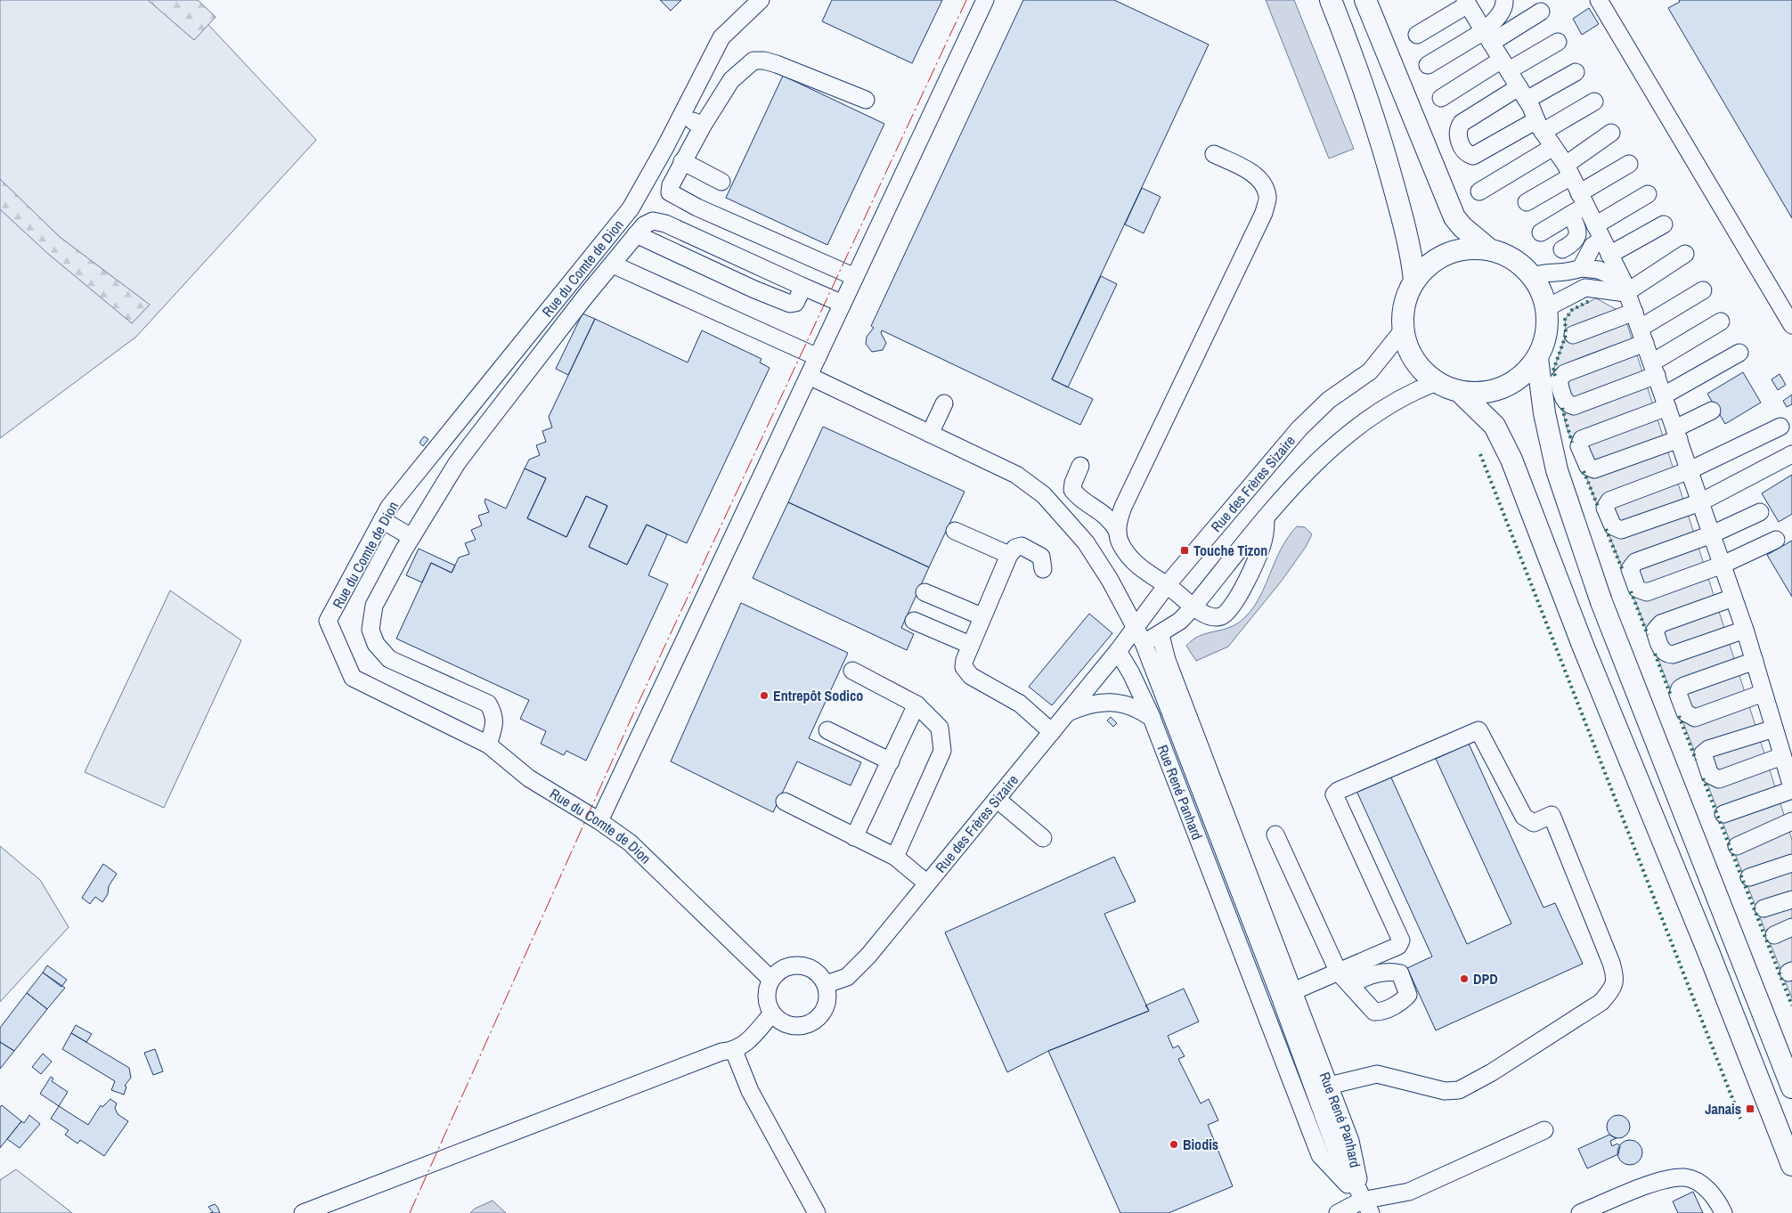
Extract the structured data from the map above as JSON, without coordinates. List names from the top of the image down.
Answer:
{
  "streets": {
    "street": ["Rue du Comte de Dion", "Rue des Frères Sizaire", "Rue René Panhard"]
  },
  "crossings": [
    ["Rue du Comte de Dion", "Rue des Frères Sizaire"],
    ["Rue des Frères Sizaire", "Rue René Panhard"]
  ],
  "places": {
    "transit": ["Touche Tizon", "Janais"],
    "other": ["Entrepôt Sodico", "DPD", "Biodis"]
  }
}
